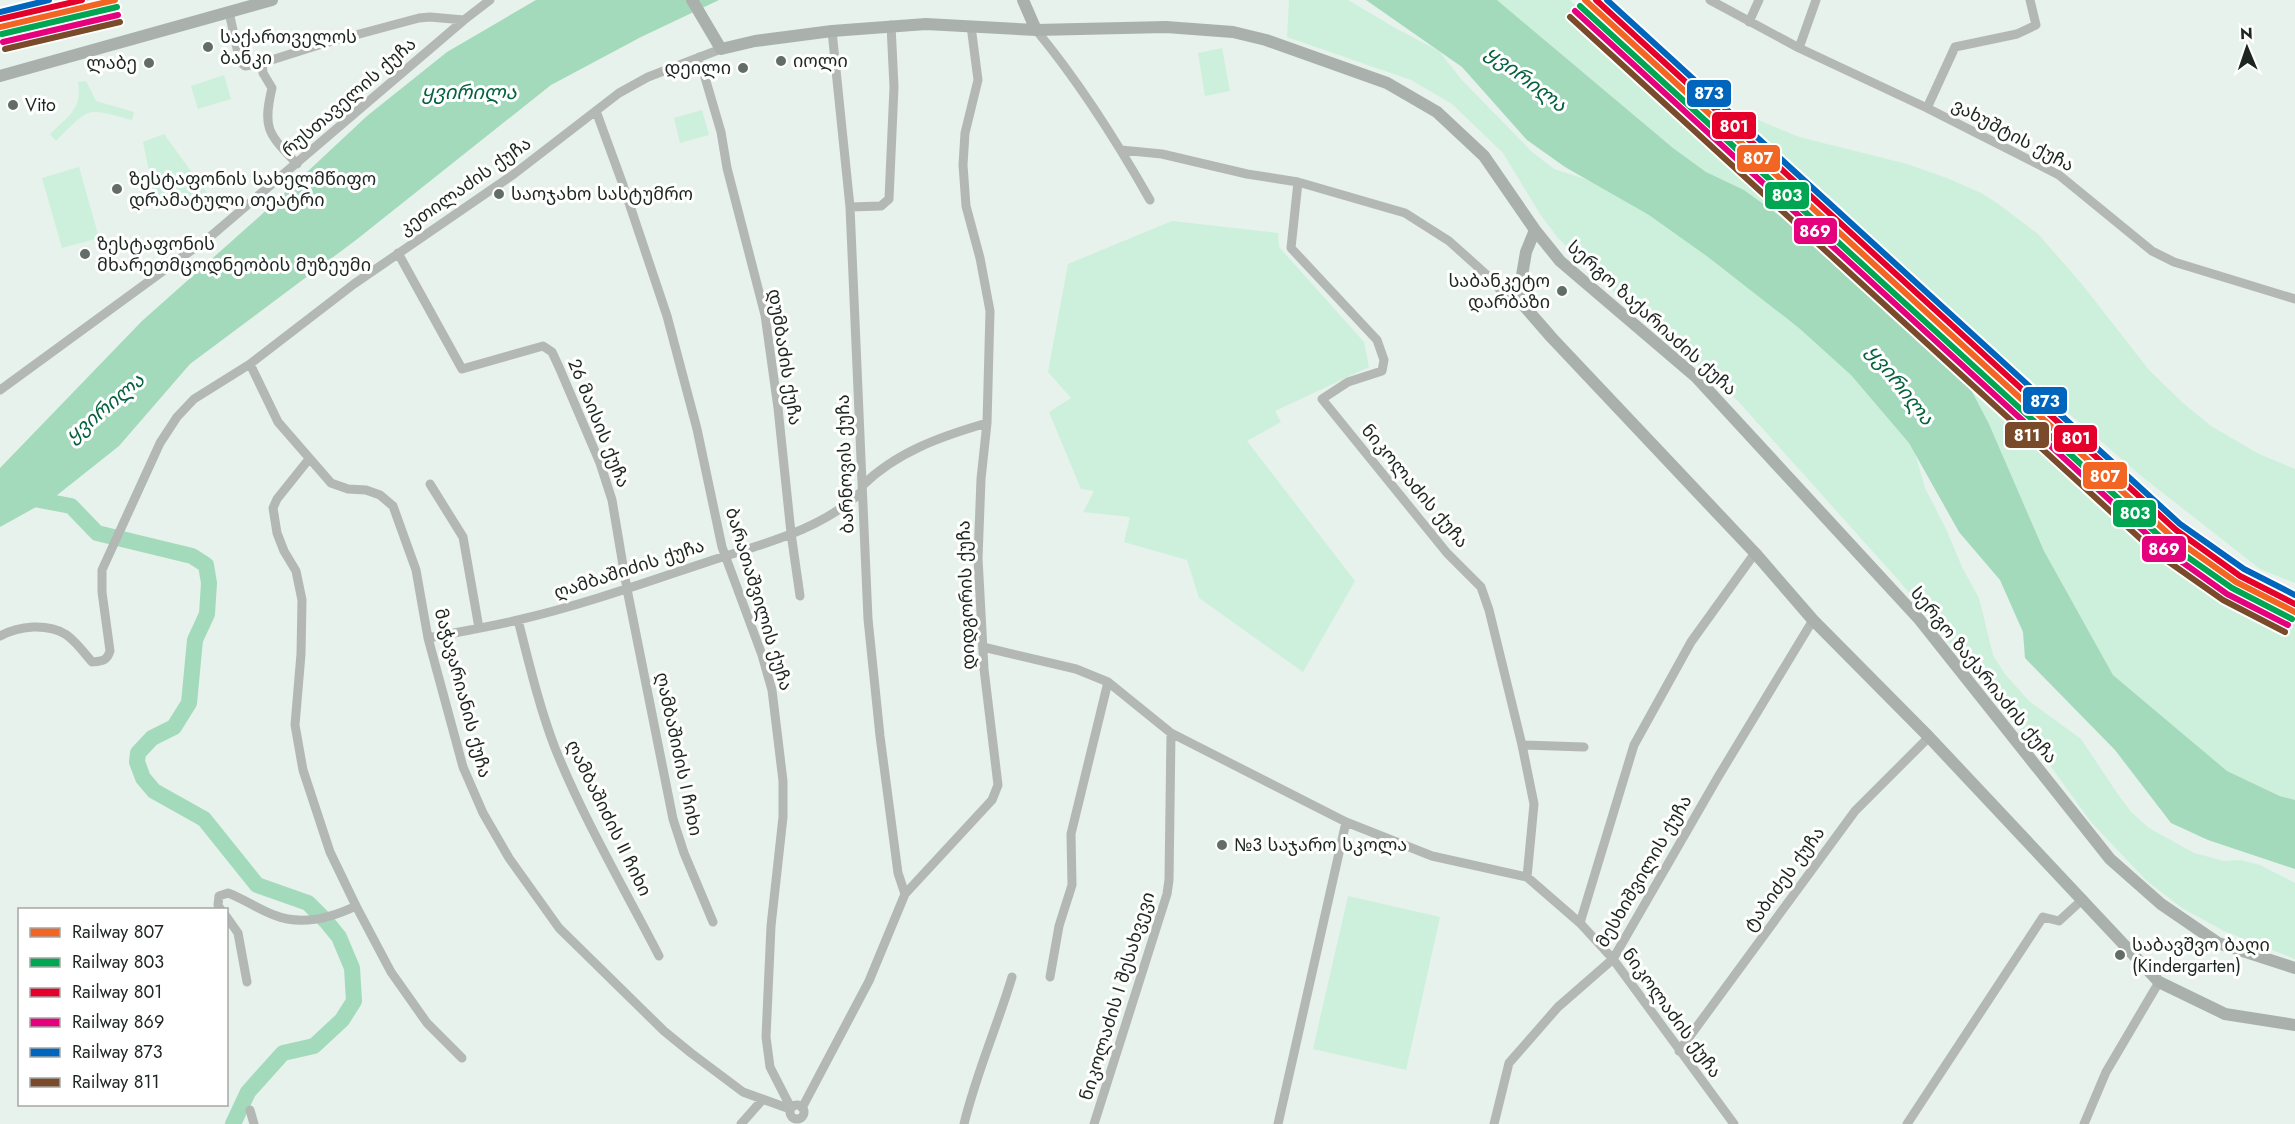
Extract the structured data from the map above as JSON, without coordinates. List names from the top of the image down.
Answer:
{
  "streets": {
    "main road": ["სერგო ზაქარიაძის ქუჩა"],
    "street": [
      "რუსთაველის ქუჩა",
      "ვახუშტის ქუჩა",
      "კეთილაძის ქუჩა",
      "დუმბაძის ქუჩა",
      "26 მაისის ქუჩა",
      "ბარნოვის ქუჩა",
      "ნიკოლაძის ქუჩა",
      "ღამბაშიძის ქუჩა",
      "დიდგორის ქუჩა",
      "ბარათაშვილის ქუჩა",
      "მაჭავარიანის ქუჩა",
      "ღამბაშიძის I ჩიხი",
      "ღამბაშიძის II ჩიხი",
      "მესხიშვილის ქუჩა",
      "ტაბიძეს ქუჩა",
      "ნიკოლაძის I შესახვევი"
    ]
  },
  "crossings": [
    ["კეთილაძის ქუჩა", "სერგო ზაქარიაძის ქუჩა"],
    ["კეთილაძის ქუჩა", "დუმბაძის ქუჩა"],
    ["კეთილაძის ქუჩა", "26 მაისის ქუჩა"],
    ["კეთილაძის ქუჩა", "ბარათაშვილის ქუჩა"],
    ["კეთილაძის ქუჩა", "მაჭავარიანის ქუჩა"],
    ["სერგო ზაქარიაძის ქუჩა", "ბარნოვის ქუჩა"],
    ["სერგო ზაქარიაძის ქუჩა", "დიდგორის ქუჩა"],
    ["დუმბაძის ქუჩა", "ღამბაშიძის ქუჩა"],
    ["26 მაისის ქუჩა", "ღამბაშიძის ქუჩა"],
    ["26 მაისის ქუჩა", "ღამბაშიძის I ჩიხი"],
    ["ბარნოვის ქუჩა", "ღამბაშიძის ქუჩა"],
    ["ბარნოვის ქუჩა", "დიდგორის ქუჩა"],
    ["ნიკოლაძის ქუჩა", "დიდგორის ქუჩა"],
    ["ნიკოლაძის ქუჩა", "მესხიშვილის ქუჩა"],
    ["ნიკოლაძის ქუჩა", "ტაბიძეს ქუჩა"],
    ["ნიკოლაძის ქუჩა", "ნიკოლაძის I შესახვევი"],
    ["ღამბაშიძის ქუჩა", "დიდგორის ქუჩა"],
    ["ღამბაშიძის ქუჩა", "ბარათაშვილის ქუჩა"],
    ["ღამბაშიძის ქუჩა", "მაჭავარიანის ქუჩა"],
    ["ღამბაშიძის ქუჩა", "ღამბაშიძის I ჩიხი"],
    ["ღამბაშიძის ქუჩა", "ღამბაშიძის II ჩიხი"],
    ["დიდგორის ქუჩა", "ბარათაშვილის ქუჩა"],
    ["ბარათაშვილის ქუჩა", "მაჭავარიანის ქუჩა"]
  ],
  "water": ["ყვირილა"],
  "places": [
    "საქართველოს ბანკი",
    "იოლი",
    "ლაბე",
    "დეილი",
    "Vito",
    "ზესტაფონის სახელმწიფო დრამატული თეატრი",
    "საოჯახო სასტუმრო",
    "ზესტაფონის მხარეთმცოდნეობის მუზეუმი",
    "საბანკეტო დარბაზი",
    "№3 საჯარო სკოლა",
    "საბავშვო ბაღი (Kindergarten)"
  ],
  "lines": [
    "rail line 807",
    "rail line 801",
    "rail line 873",
    "rail line 803",
    "rail line 869",
    "rail line 811"
  ],
  "legend": [
    "Railway 807",
    "Railway 803",
    "Railway 801",
    "Railway 869",
    "Railway 873",
    "Railway 811"
  ],
  "north": "top"
}
